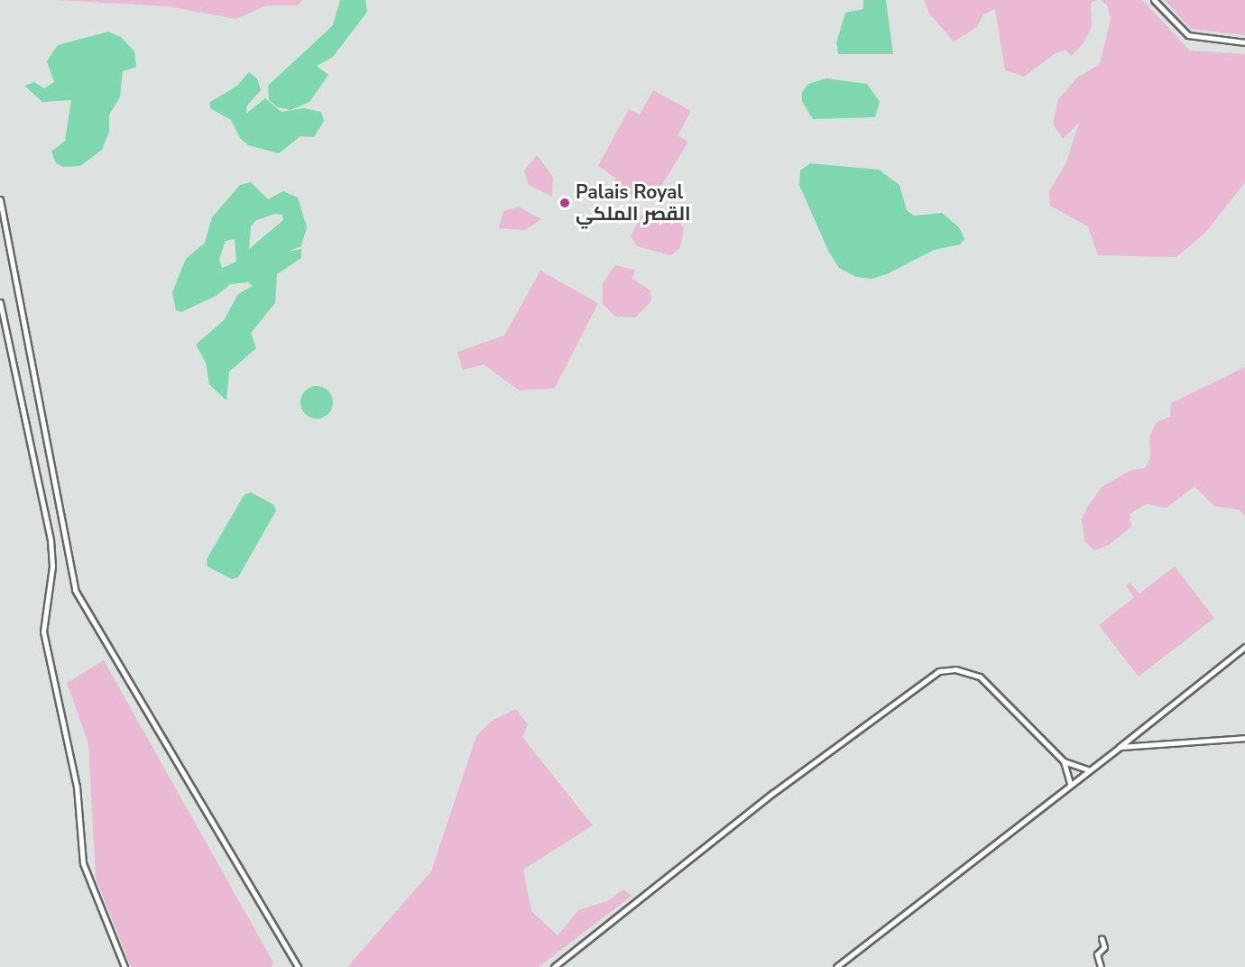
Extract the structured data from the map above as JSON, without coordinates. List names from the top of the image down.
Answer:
{
  "places": ["Palais Royal القصر الملكي"]
}
